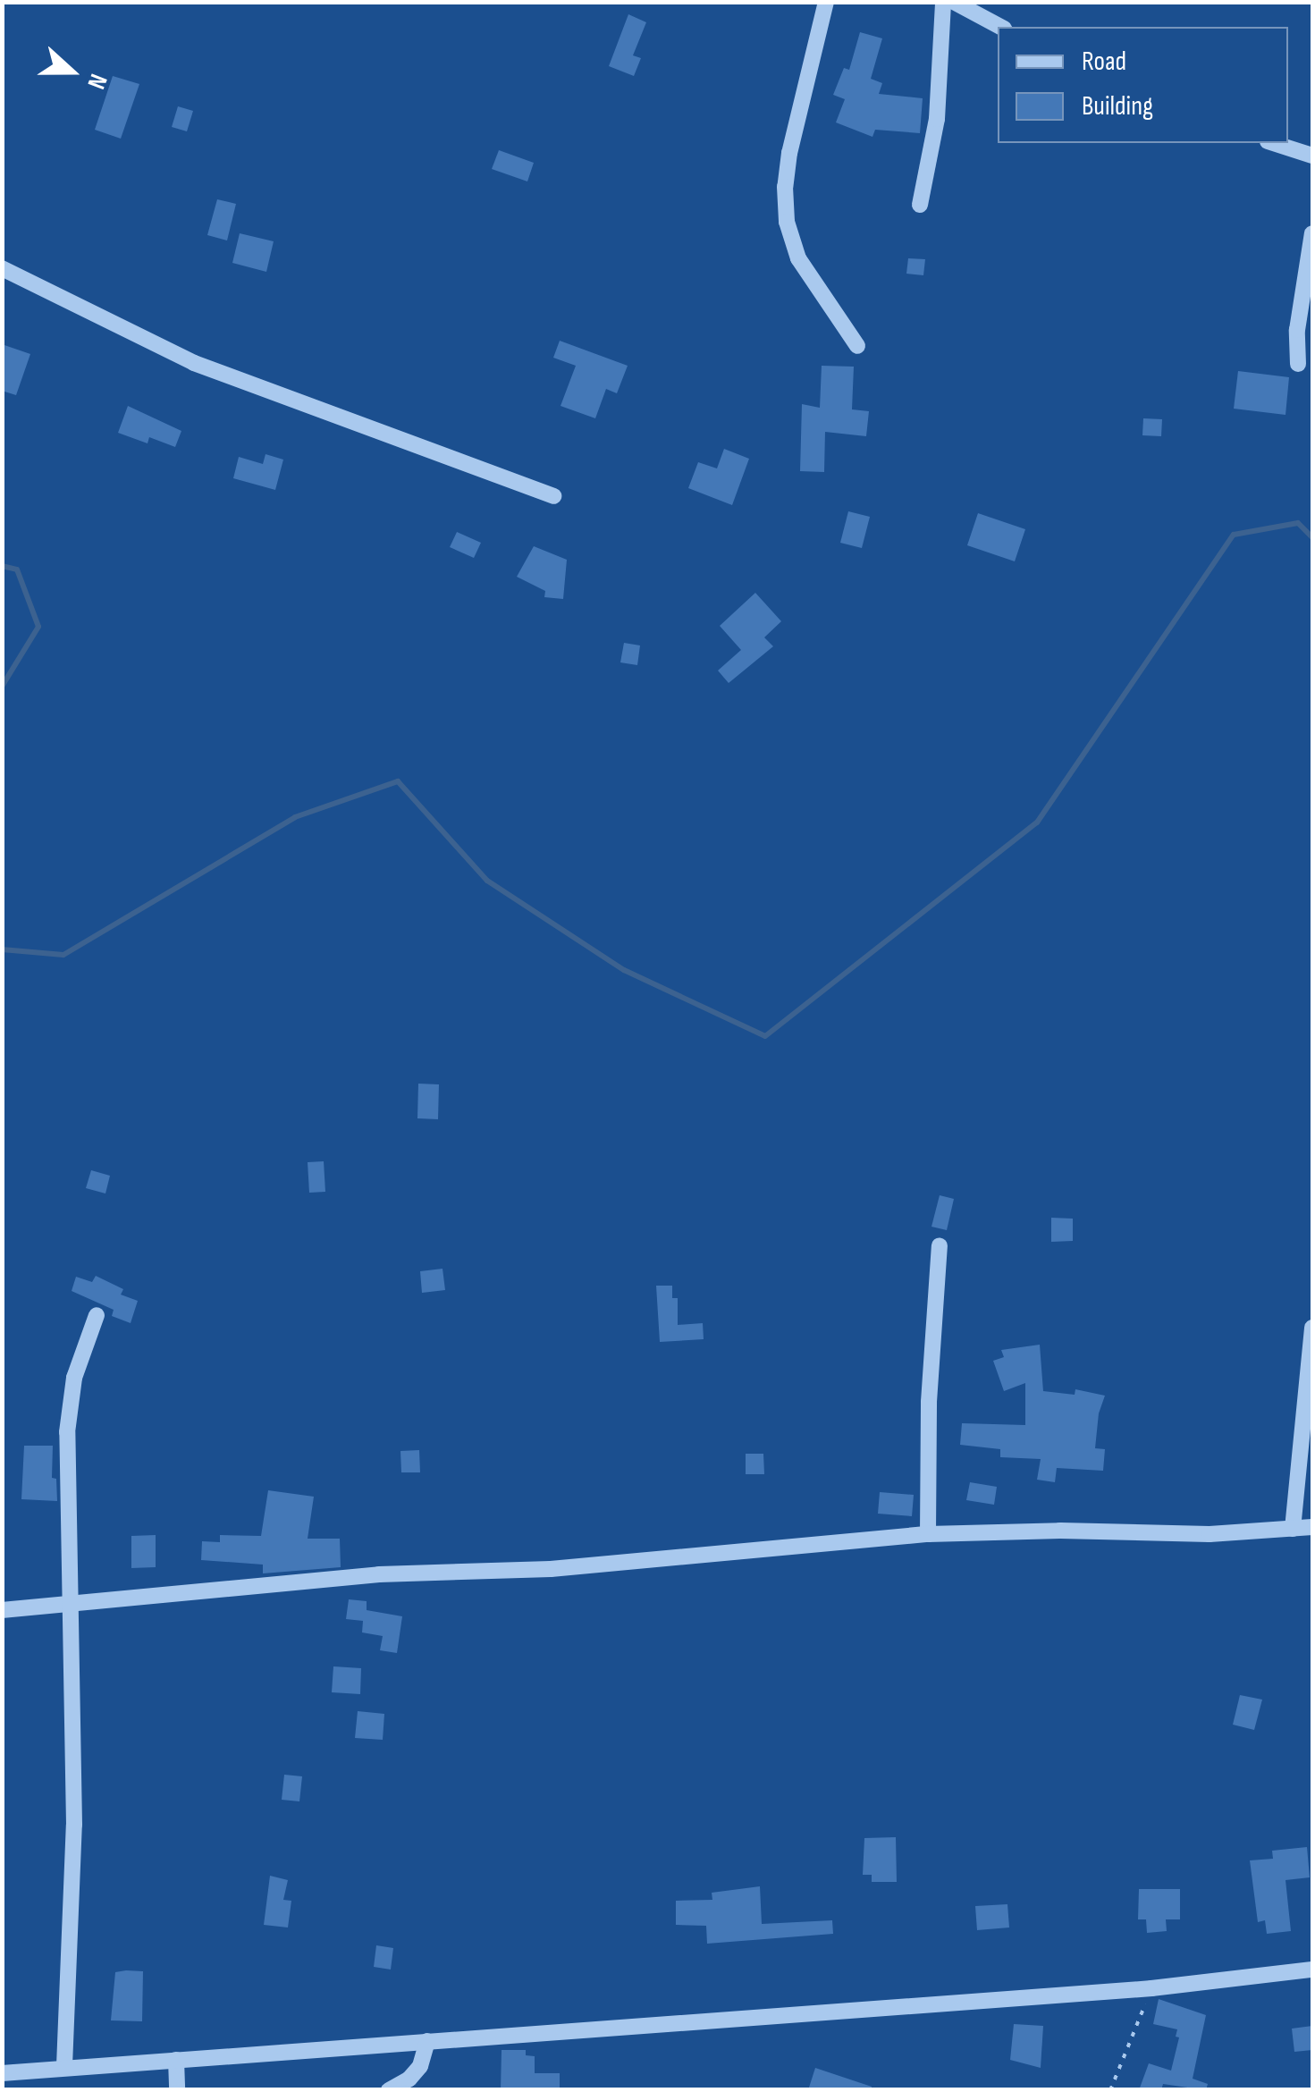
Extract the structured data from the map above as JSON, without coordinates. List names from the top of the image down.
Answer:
{
  "legend": ["Road", "Building"],
  "north": "right"
}
